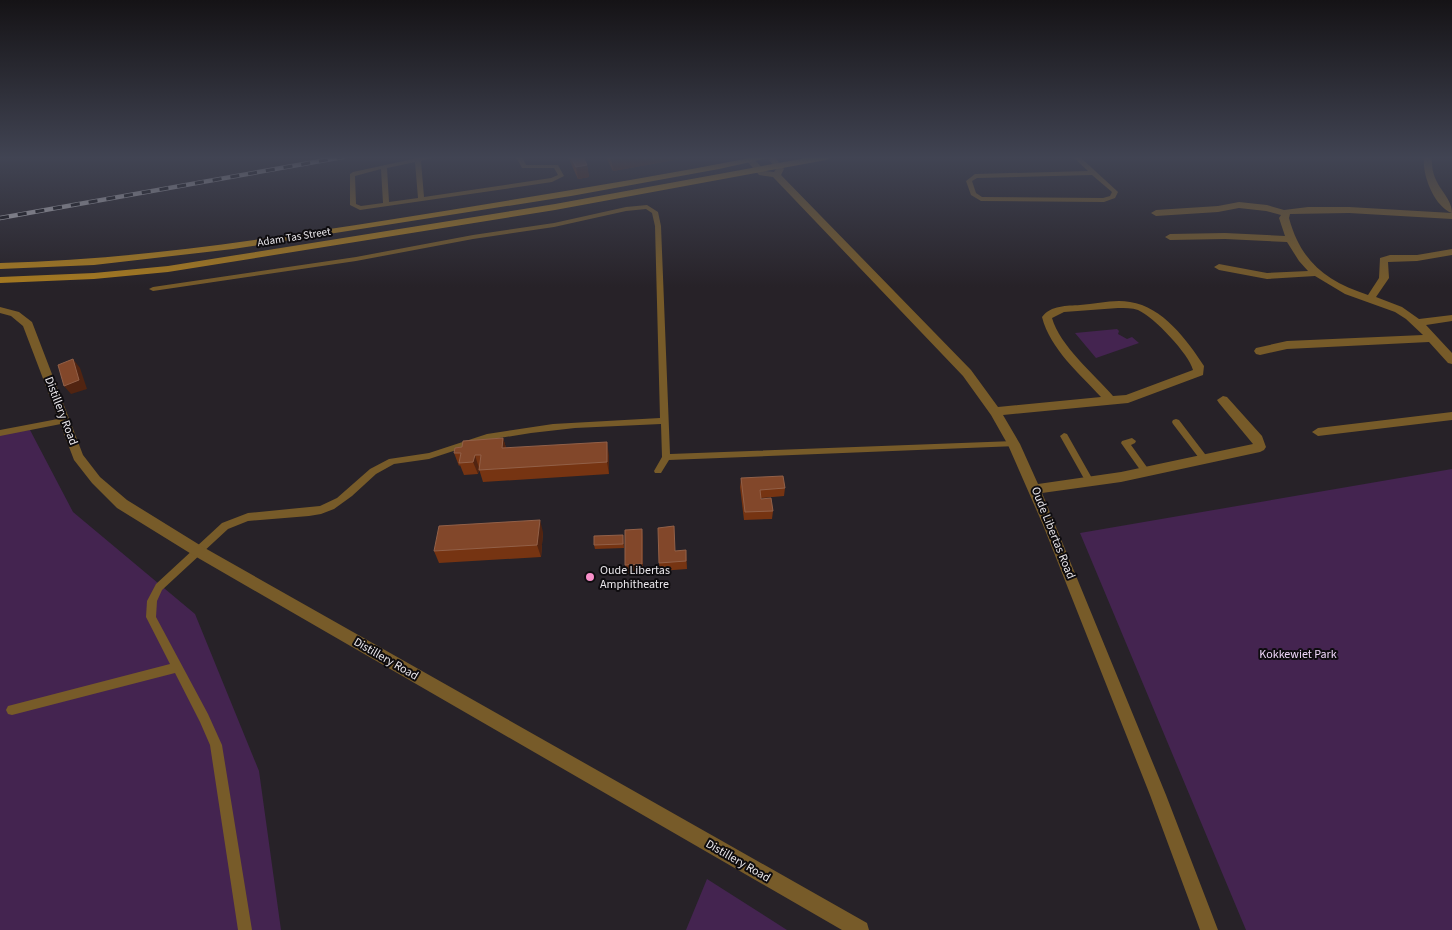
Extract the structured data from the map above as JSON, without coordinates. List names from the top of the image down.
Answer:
{
  "streets": {
    "main road": ["Adam Tas Street"],
    "street": ["Distillery Road", "Oude Libertas Road"]
  },
  "parks": ["Kokkewiet Park"],
  "places": ["Oude Libertas Amphitheatre"]
}
